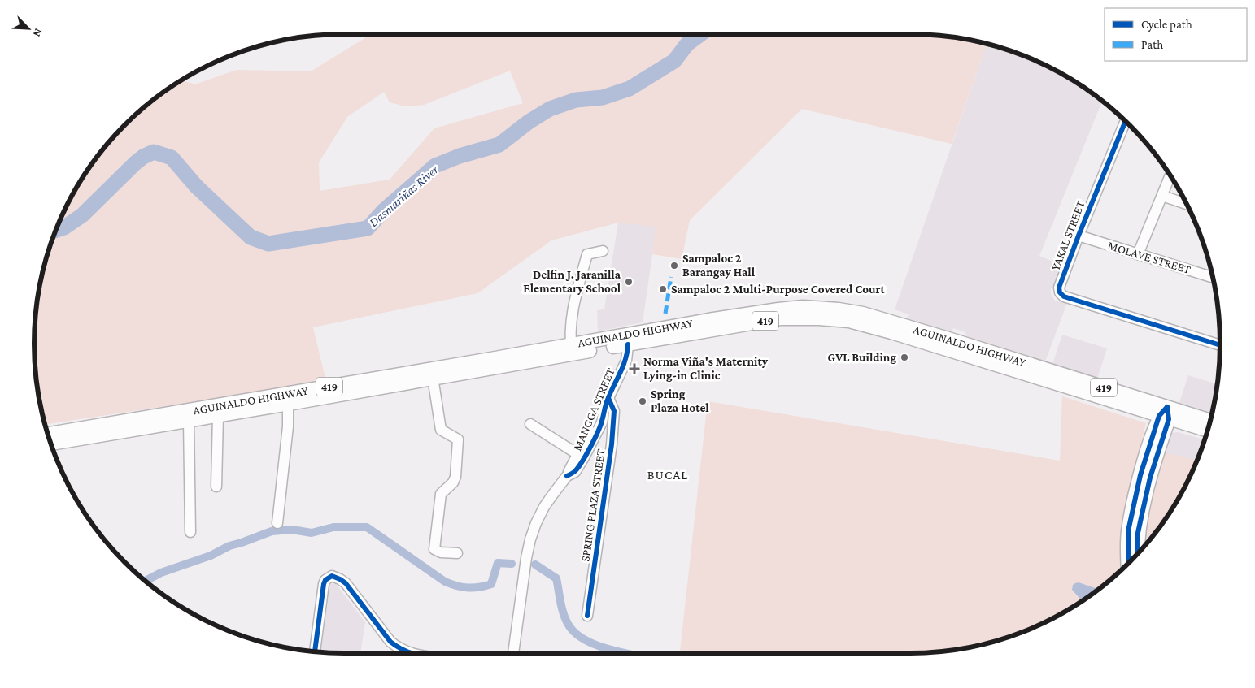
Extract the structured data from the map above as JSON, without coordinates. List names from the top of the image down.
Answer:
{
  "streets": {
    "main road": ["419", "AGUINALDO HIGHWAY"],
    "street": [
      "YAKAL STREET",
      "MOLAVE STREET",
      "MANGGA STREET",
      "SPRING PLAZA STREET"
    ]
  },
  "crossings": [
    ["YAKAL STREET", "MOLAVE STREET"],
    ["AGUINALDO HIGHWAY", "MANGGA STREET"],
    ["MANGGA STREET", "SPRING PLAZA STREET"]
  ],
  "districts": ["BUCAL"],
  "water": ["Dasmariñas River"],
  "places": {
    "other": [
      "Sampaloc 2 Barangay Hall",
      "Delfin J. Jaranilla Elementary School",
      "Sampaloc 2 Multi-Purpose Covered Court",
      "GVL Building",
      "Spring Plaza Hotel"
    ],
    "health": ["Norma Viña's Maternity Lying-in Clinic"]
  },
  "legend": ["Cycle path", "Path"],
  "north": "bottom right"
}
